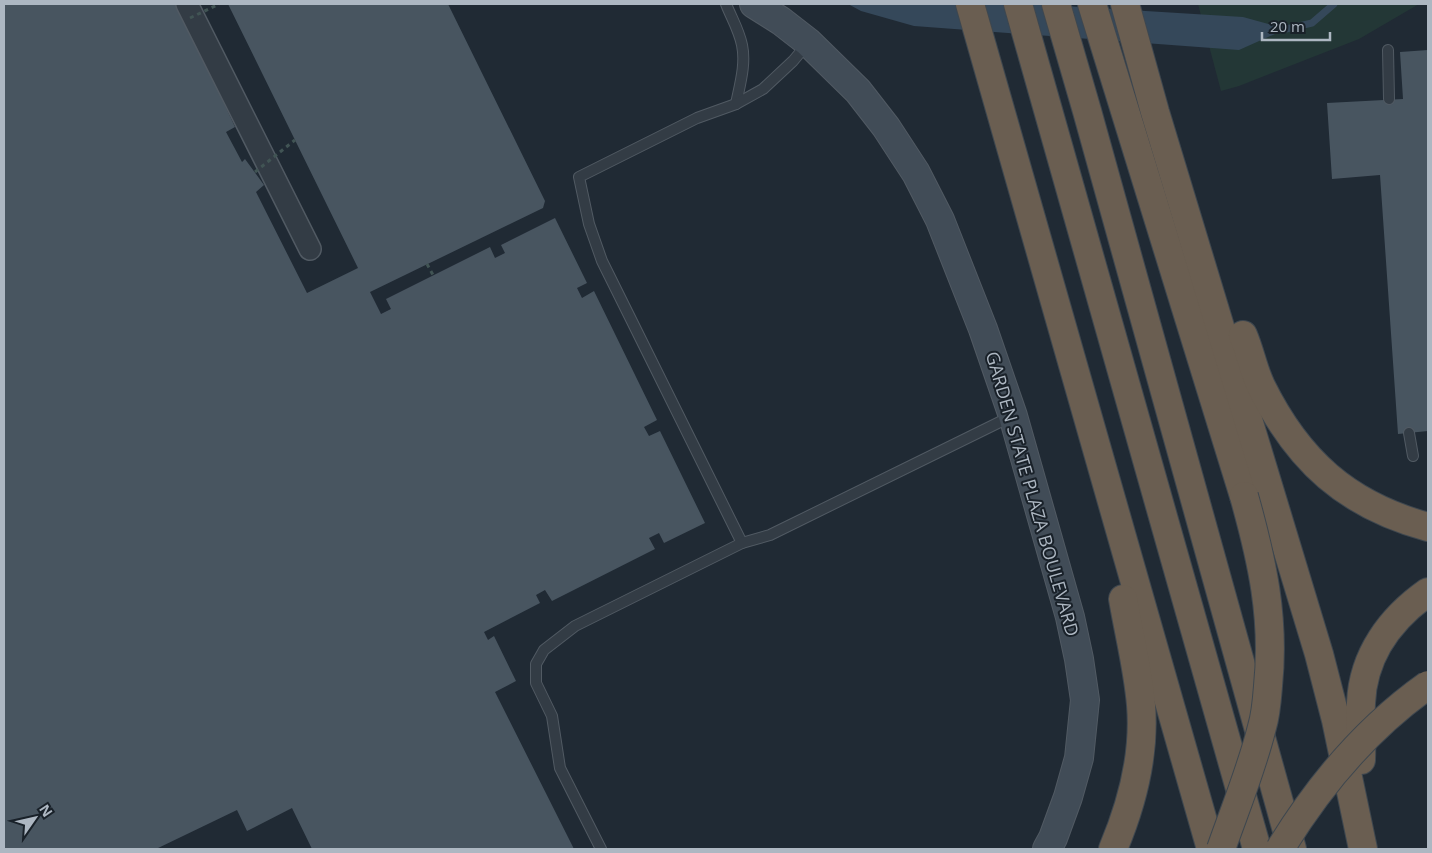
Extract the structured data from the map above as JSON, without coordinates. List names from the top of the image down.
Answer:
{
  "streets": {
    "street": ["GARDEN STATE PLAZA BOULEVARD"]
  },
  "scale_bar": "20 m",
  "north": "top right"
}
